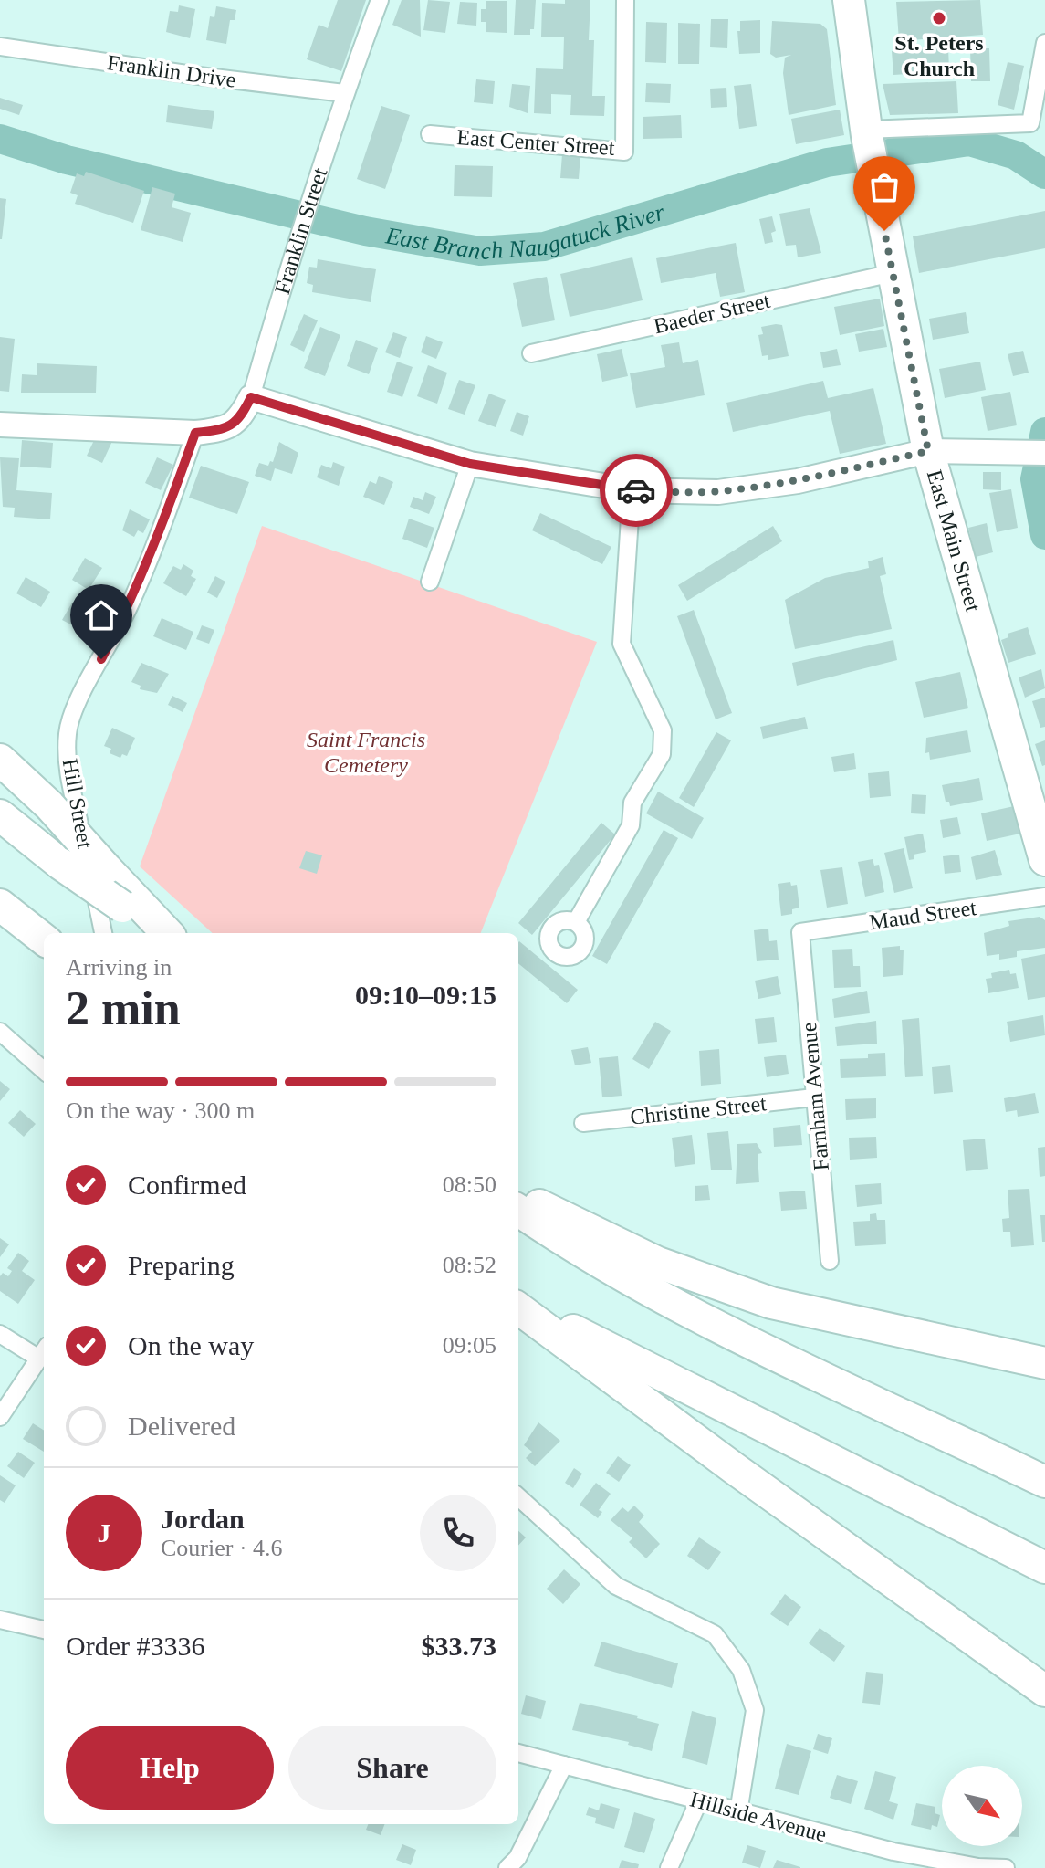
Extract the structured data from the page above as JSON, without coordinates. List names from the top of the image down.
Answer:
{
  "streets": {
    "highway": ["East Main Street"],
    "main road": ["Franklin Street"],
    "street": [
      "Franklin Drive",
      "East Center Street",
      "Baeder Street",
      "Hill Street",
      "Maud Street",
      "Farnham Avenue",
      "Christine Street",
      "Hillside Avenue"
    ]
  },
  "crossings": [
    ["Franklin Drive", "Franklin Street"],
    ["Franklin Street", "Hill Street"],
    ["Baeder Street", "East Main Street"],
    ["Maud Street", "Farnham Avenue"],
    ["Farnham Avenue", "Christine Street"]
  ],
  "water": ["East Branch Naugatuck River"],
  "parks": ["Saint Francis Cemetery"],
  "places": ["St. Peters Church"],
  "north": "bottom right",
  "page": {
    "heading": ["2 min", "Arriving in", "09:10–09:15"],
    "panel": [
      "Jordan",
      "Courier · 4.6",
      "Order #3336",
      "$33.73"
    ],
    "bar": "On the way · 300 m",
    "list": [
      ["Confirmed", "08:50"],
      ["Preparing", "08:52"],
      ["On the way", "09:05"],
      "Delivered"
    ],
    "round": "J",
    "buttons": ["Help", "Share"]
  }
}
